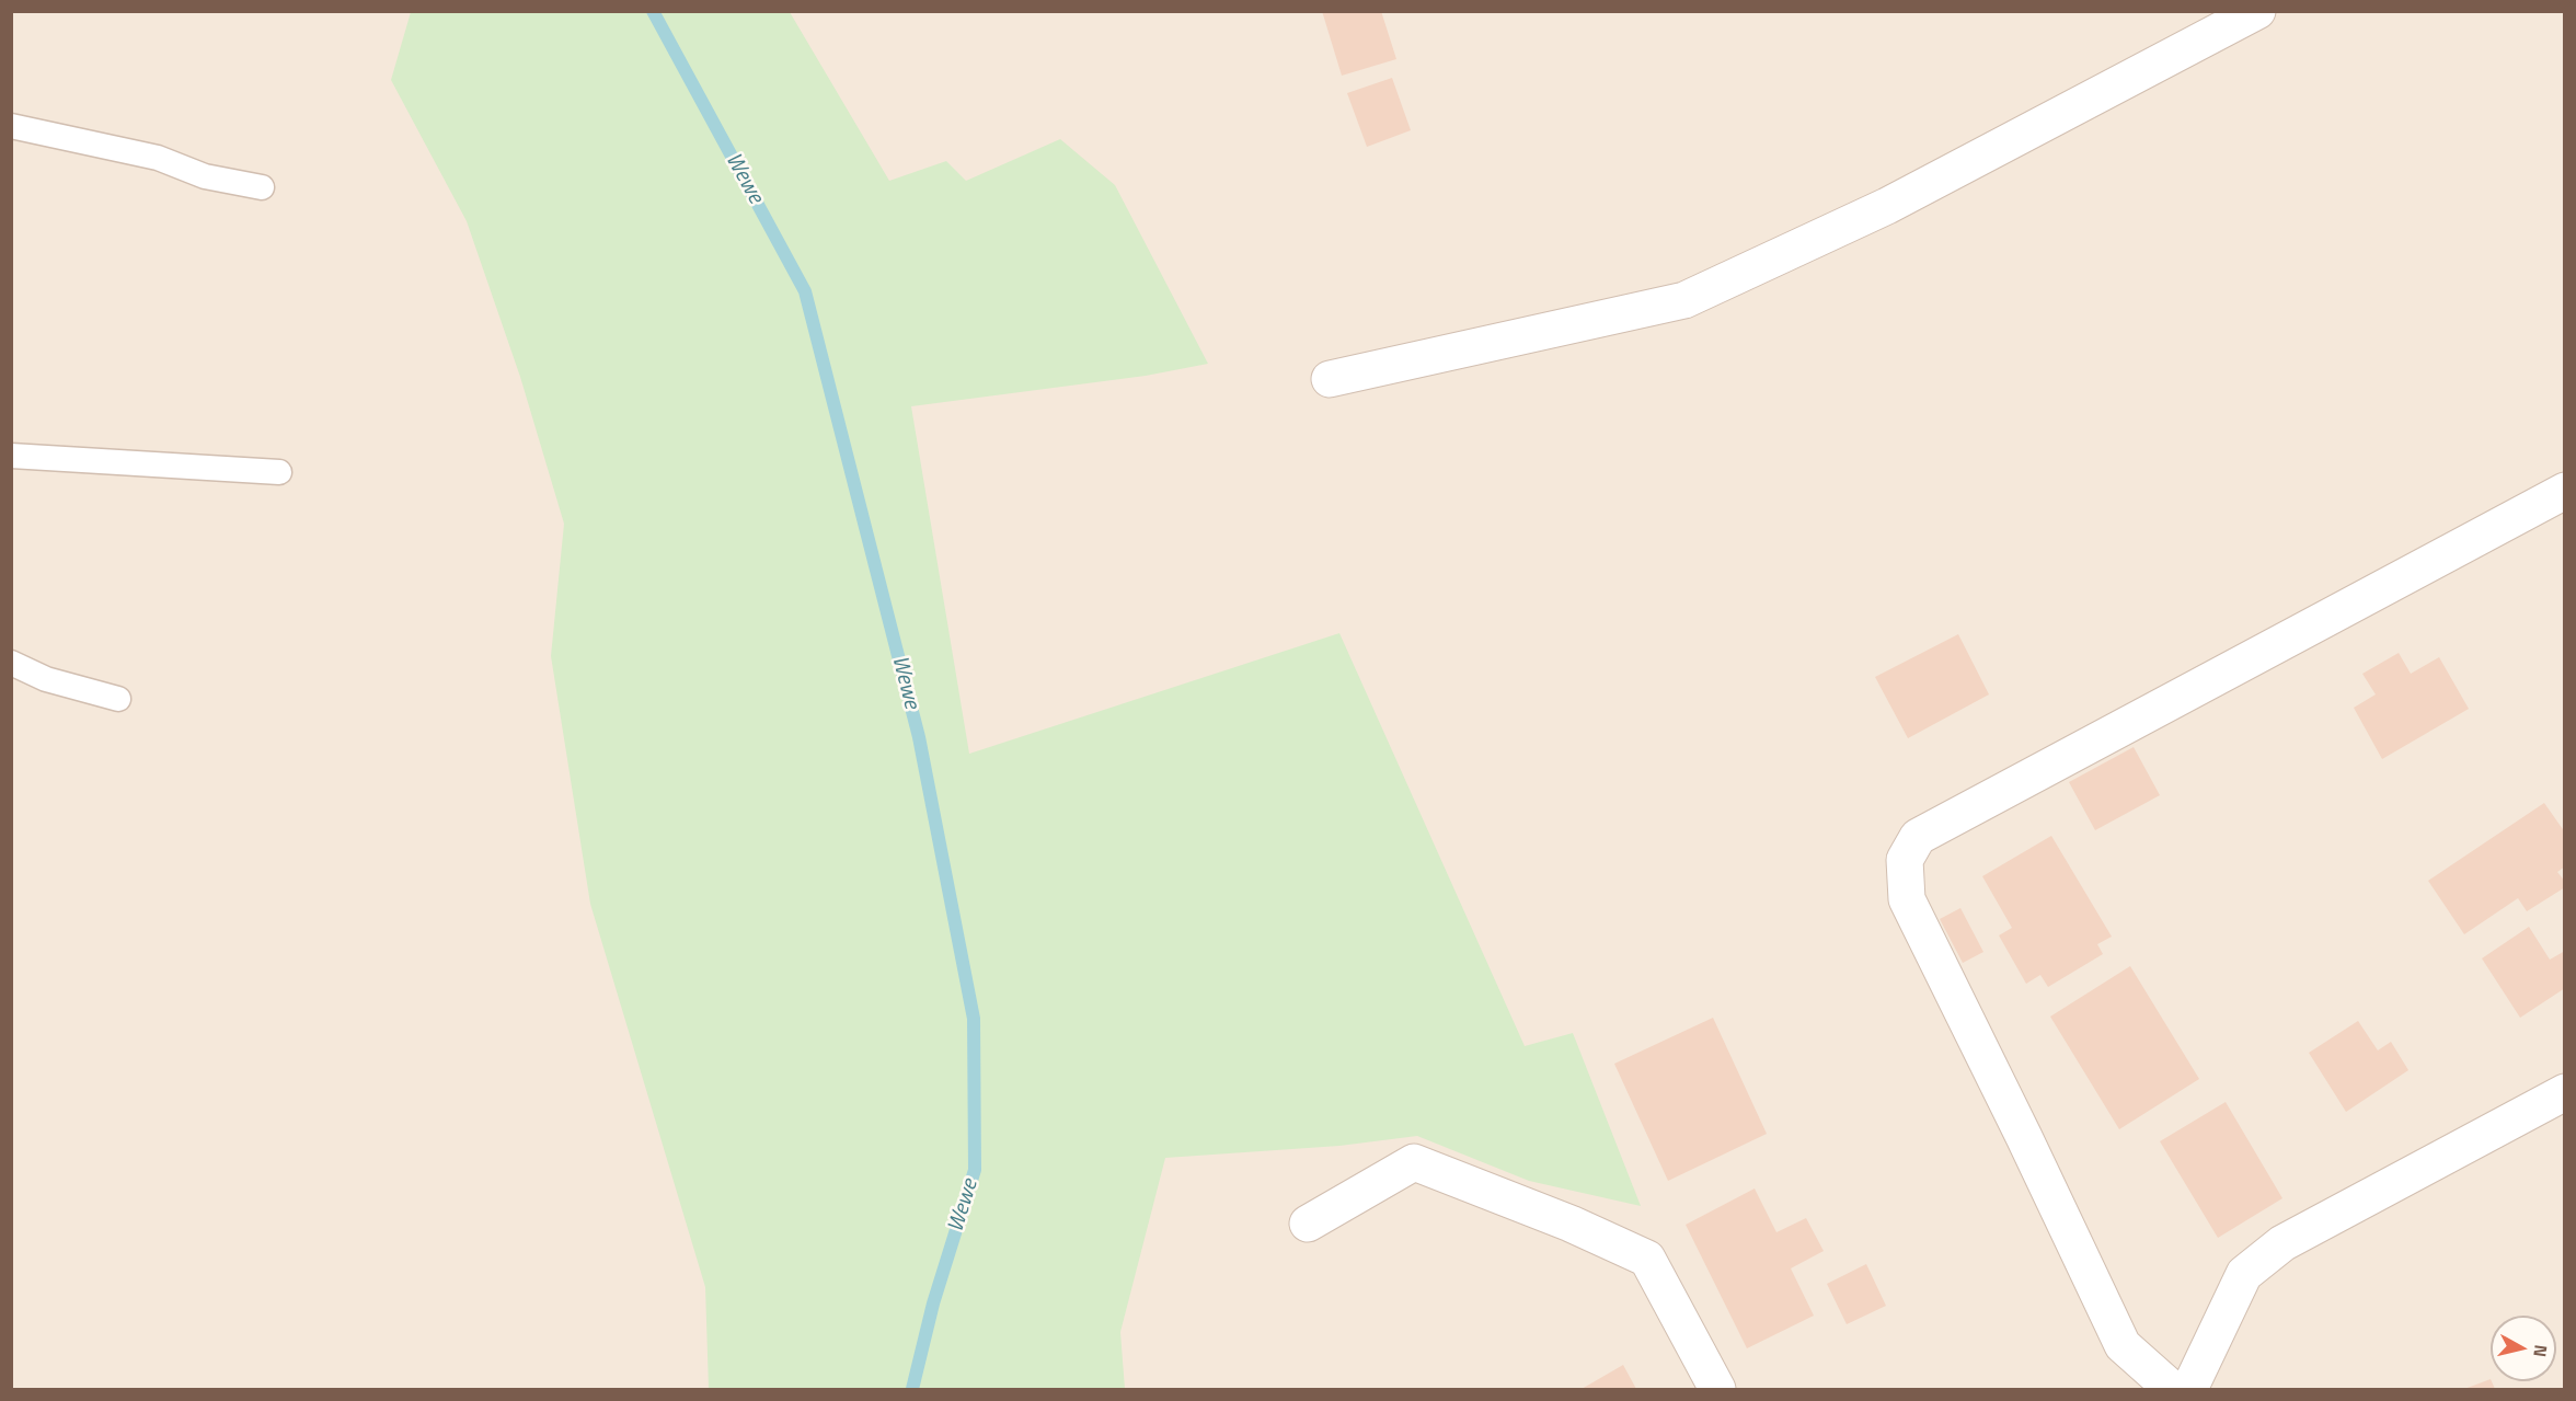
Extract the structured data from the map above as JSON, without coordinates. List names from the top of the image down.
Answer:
{
  "water": ["Wewe"],
  "north": "right"
}
